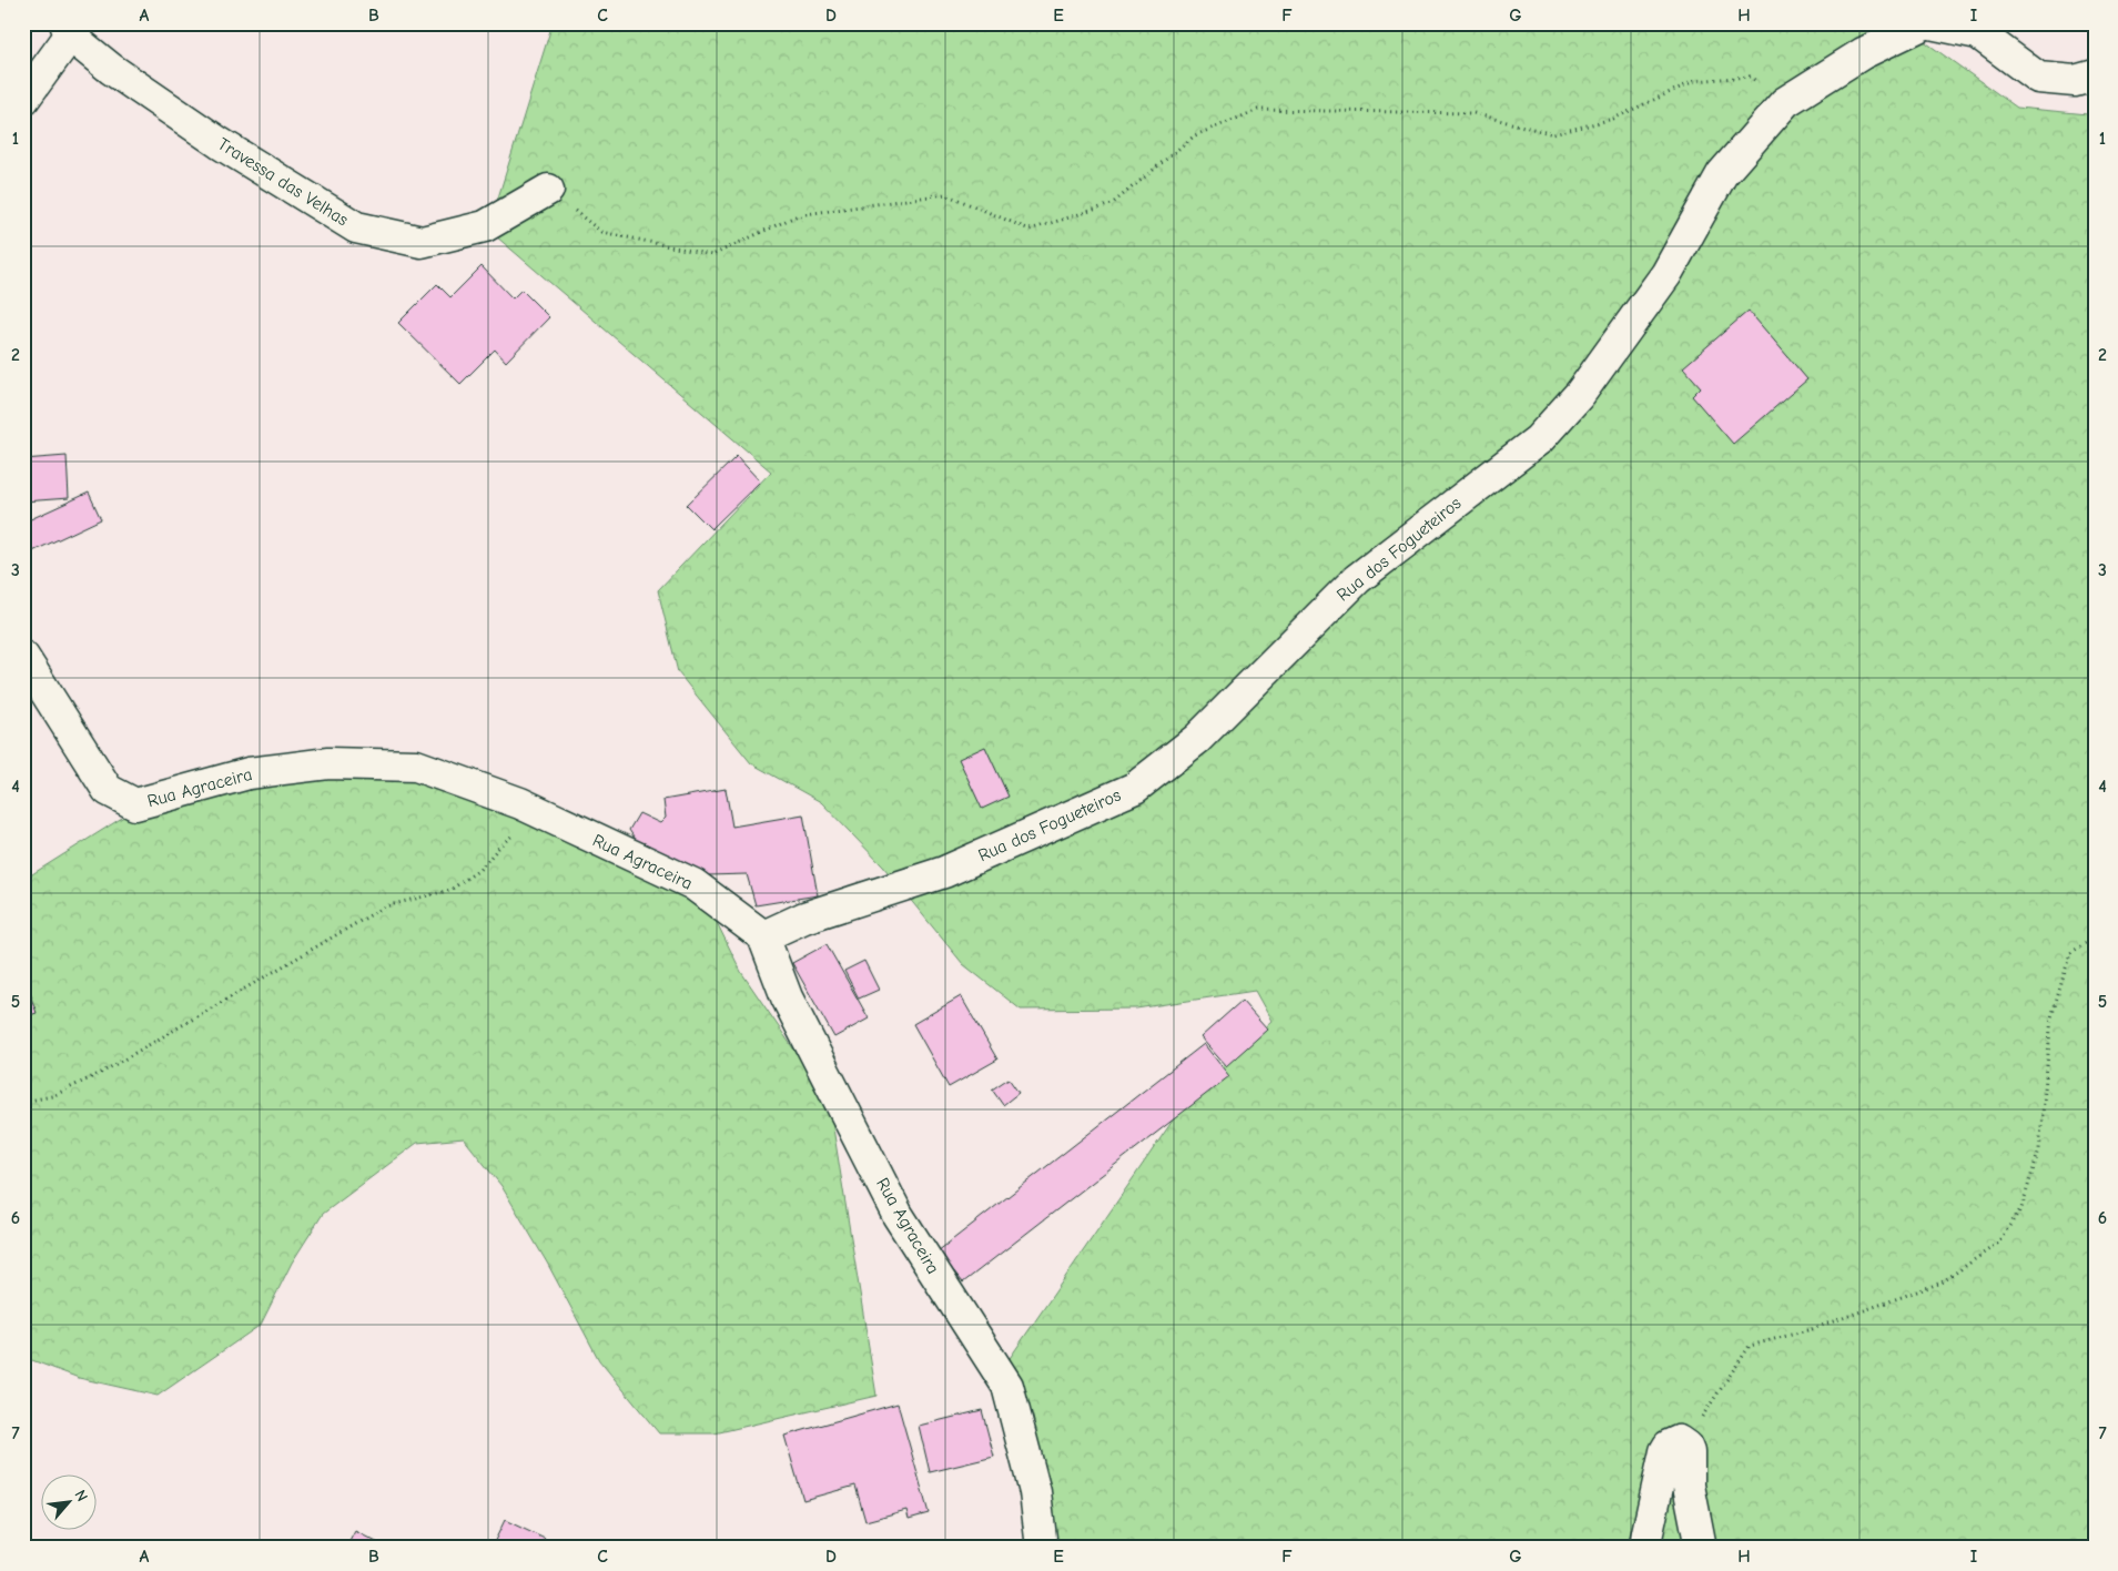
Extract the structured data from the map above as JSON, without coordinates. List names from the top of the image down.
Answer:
{
  "streets": {
    "street": ["Travessa das Velhas", "Rua dos Fogueteiros", "Rua Agraceira"]
  },
  "crossings": [
    ["Rua dos Fogueteiros", "Rua Agraceira"]
  ],
  "north": "top right",
  "grid": {
    "columns": [
      "A",
      "B",
      "C",
      "D",
      "E",
      "F",
      "G",
      "H",
      "I"
    ],
    "rows": [
      "1",
      "2",
      "3",
      "4",
      "5",
      "6",
      "7"
    ]
  }
}
